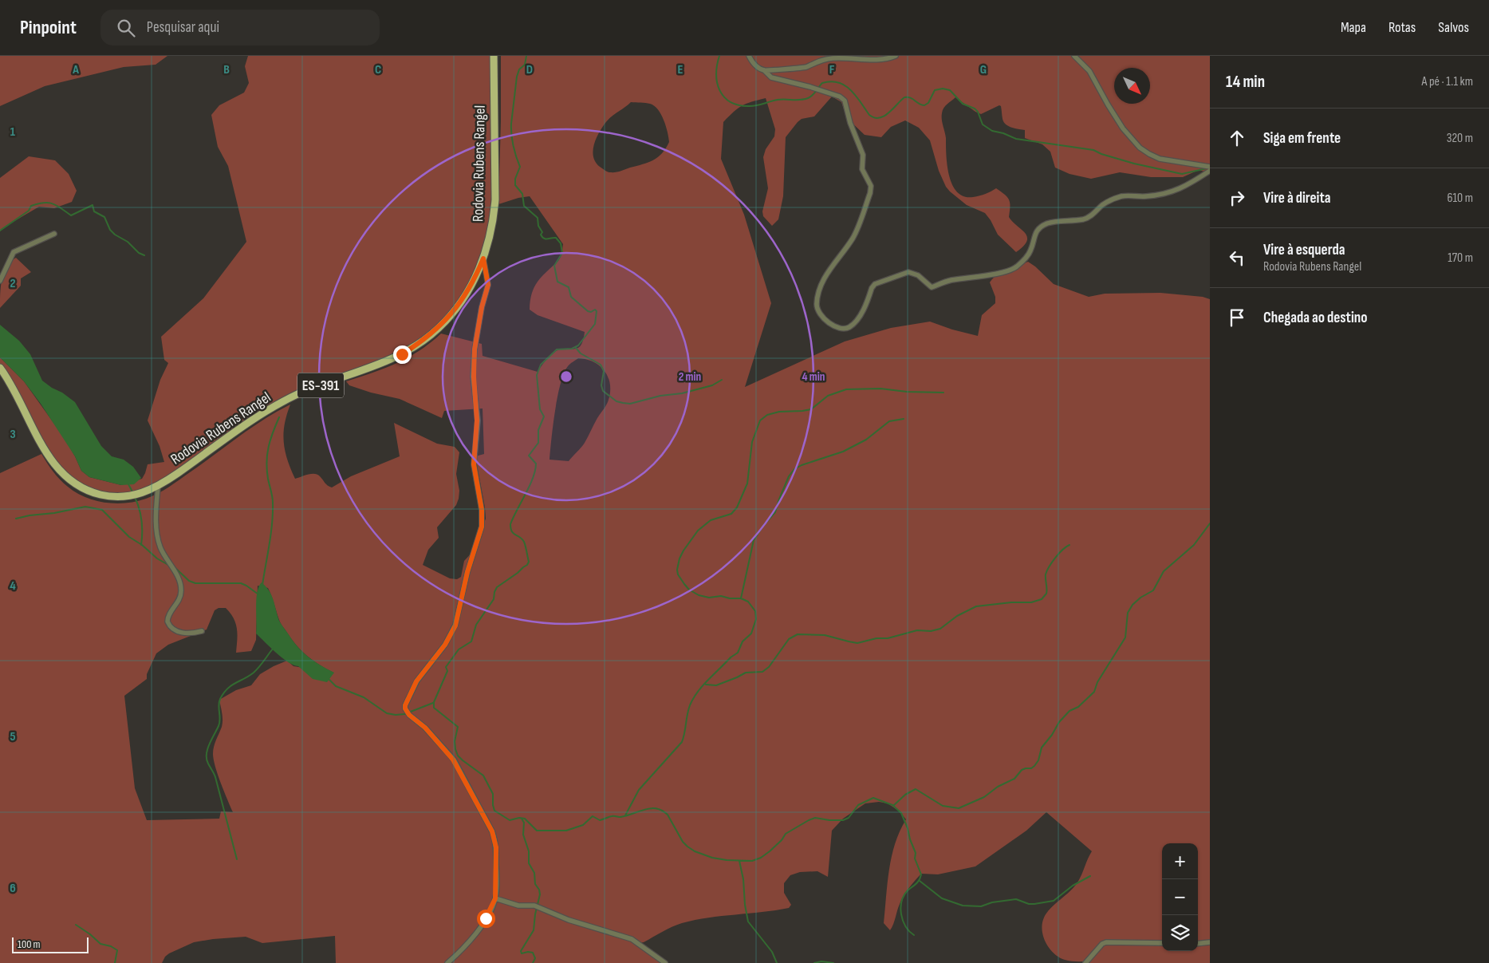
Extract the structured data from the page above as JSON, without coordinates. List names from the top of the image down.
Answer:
{
  "streets": {
    "main road": ["Rodovia Rubens Rangel", "ES-391"]
  },
  "scale_bar": "100 m",
  "north": "bottom right",
  "page": {
    "header": "Pinpoint",
    "search": "Pesquisar aqui",
    "nav": ["Mapa", "Rotas", "Salvos"],
    "heading": ["14 min", "A pé · 1.1 km"],
    "list": [
      ["Siga em frente", "320 m"],
      ["Vire à direita", "610 m"],
      ["Vire à esquerda", "Rodovia Rubens Rangel", "170 m"],
      "Chegada ao destino"
    ],
    "map_buttons": ["+", "−"],
    "scale": "100 m"
  },
  "grid": {
    "columns": [
      "A",
      "B",
      "C",
      "D",
      "E",
      "F",
      "G"
    ],
    "rows": [
      "1",
      "2",
      "3",
      "4",
      "5",
      "6"
    ]
  },
  "rings": ["2 min", "4 min"]
}
